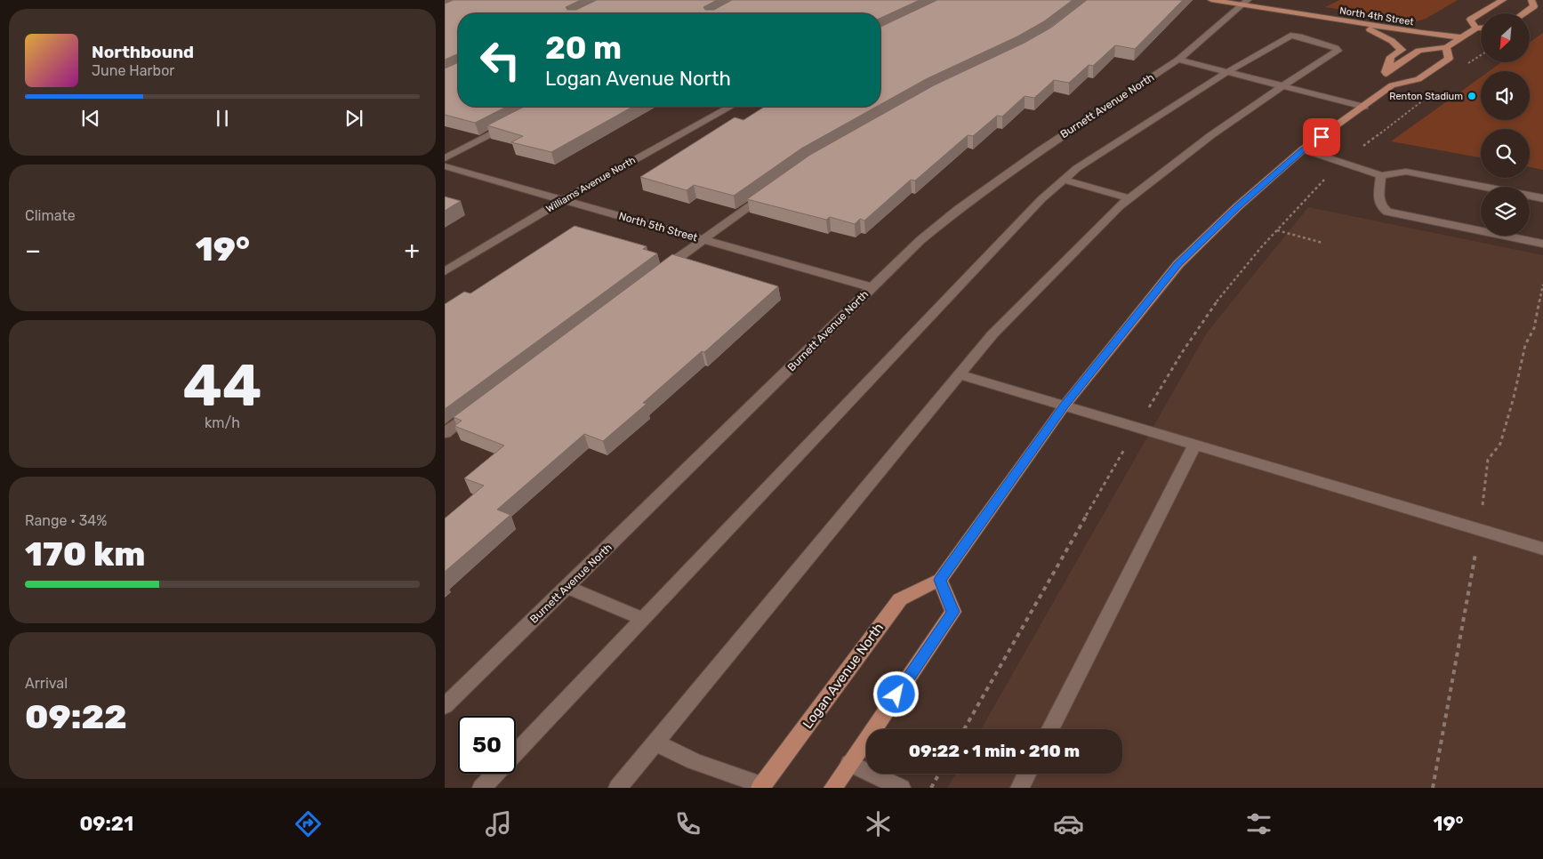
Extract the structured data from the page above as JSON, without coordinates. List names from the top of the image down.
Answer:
{
  "streets": {
    "main road": ["North 4th Street", "Logan Avenue North"],
    "street": ["Burnett Avenue North", "Williams Avenue North", "North 5th Street"]
  },
  "crossings": [
    ["North 4th Street", "Burnett Avenue North"],
    ["Burnett Avenue North", "North 5th Street"],
    ["Williams Avenue North", "North 5th Street"]
  ],
  "places": ["Renton Stadium"],
  "north": "bottom left",
  "page": {
    "turn": ["20 m", "Logan Avenue North"],
    "song": ["Northbound", "June Harbor"],
    "tile": [
      "Climate",
      ["44", "km/h"],
      ["Range · 34%", "170 km"],
      ["Arrival", "09:22"]
    ],
    "heat": ["−", "19°", "+"],
    "limit": "50",
    "trip": "09:22 · 1 min · 210 m",
    "tabs": ["09:21", "19°"]
  }
}
